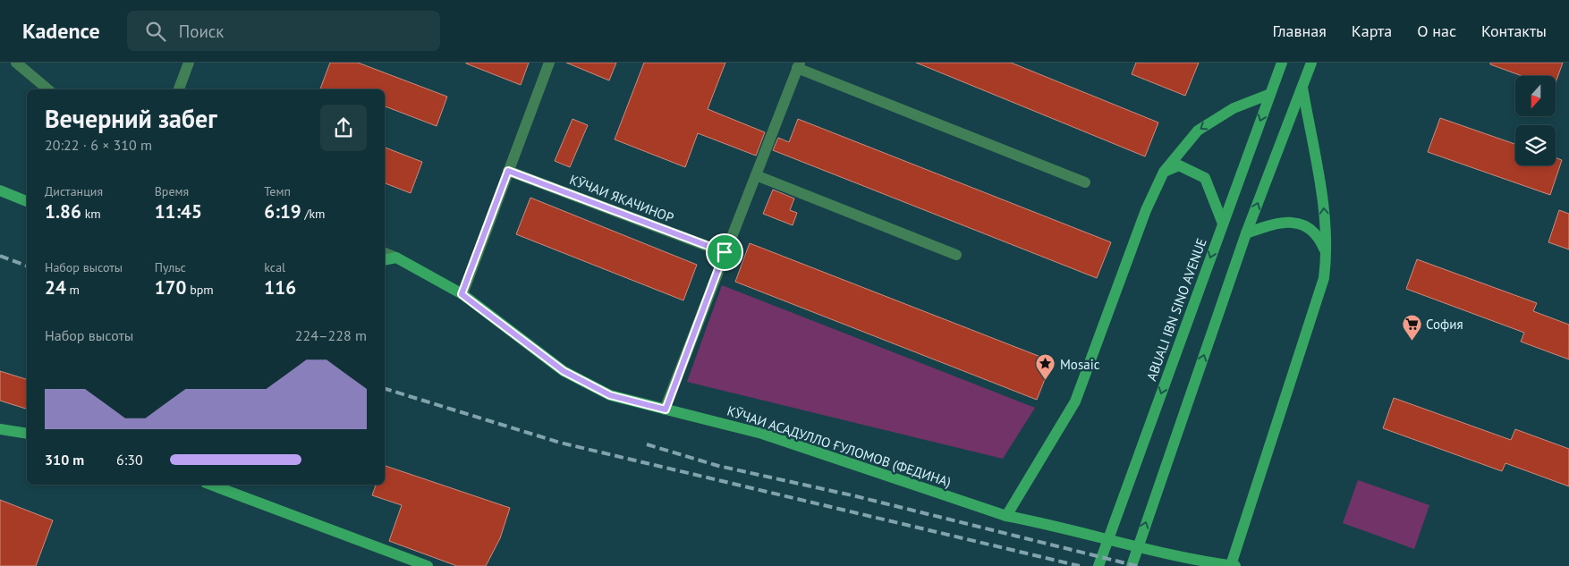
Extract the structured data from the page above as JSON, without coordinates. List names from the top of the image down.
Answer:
{
  "streets": {
    "main road": ["ABUALI IBN SINO AVENUE", "КӮЧАИ АСАДУЛЛО ҒУЛОМОВ (ФЕДИНА)"],
    "street": ["КӮЧАИ ЯКАЧИНОР"]
  },
  "places": {
    "supermarket": ["София"],
    "place": ["Mosaic"]
  },
  "north": "bottom",
  "page": {
    "header": "Kadence",
    "search": "Поиск",
    "nav": [
      "Главная",
      "Карта",
      "О нас",
      "Контакты"
    ],
    "heading": ["Вечерний забег", "20:22 · 6 × 310 m"],
    "stats": [
      ["Дистанция", "1.86 km"],
      ["Время", "11:45"],
      ["Темп", "6:19 /km"],
      ["Набор высоты", "24 m"],
      ["Пульс", "170 bpm"],
      ["kcal", "116"]
    ],
    "chart": ["Набор высоты", "224–228 m"],
    "list": [
      {
        "name": "310 m",
        "note": "6:30"
      }
    ]
  }
}
